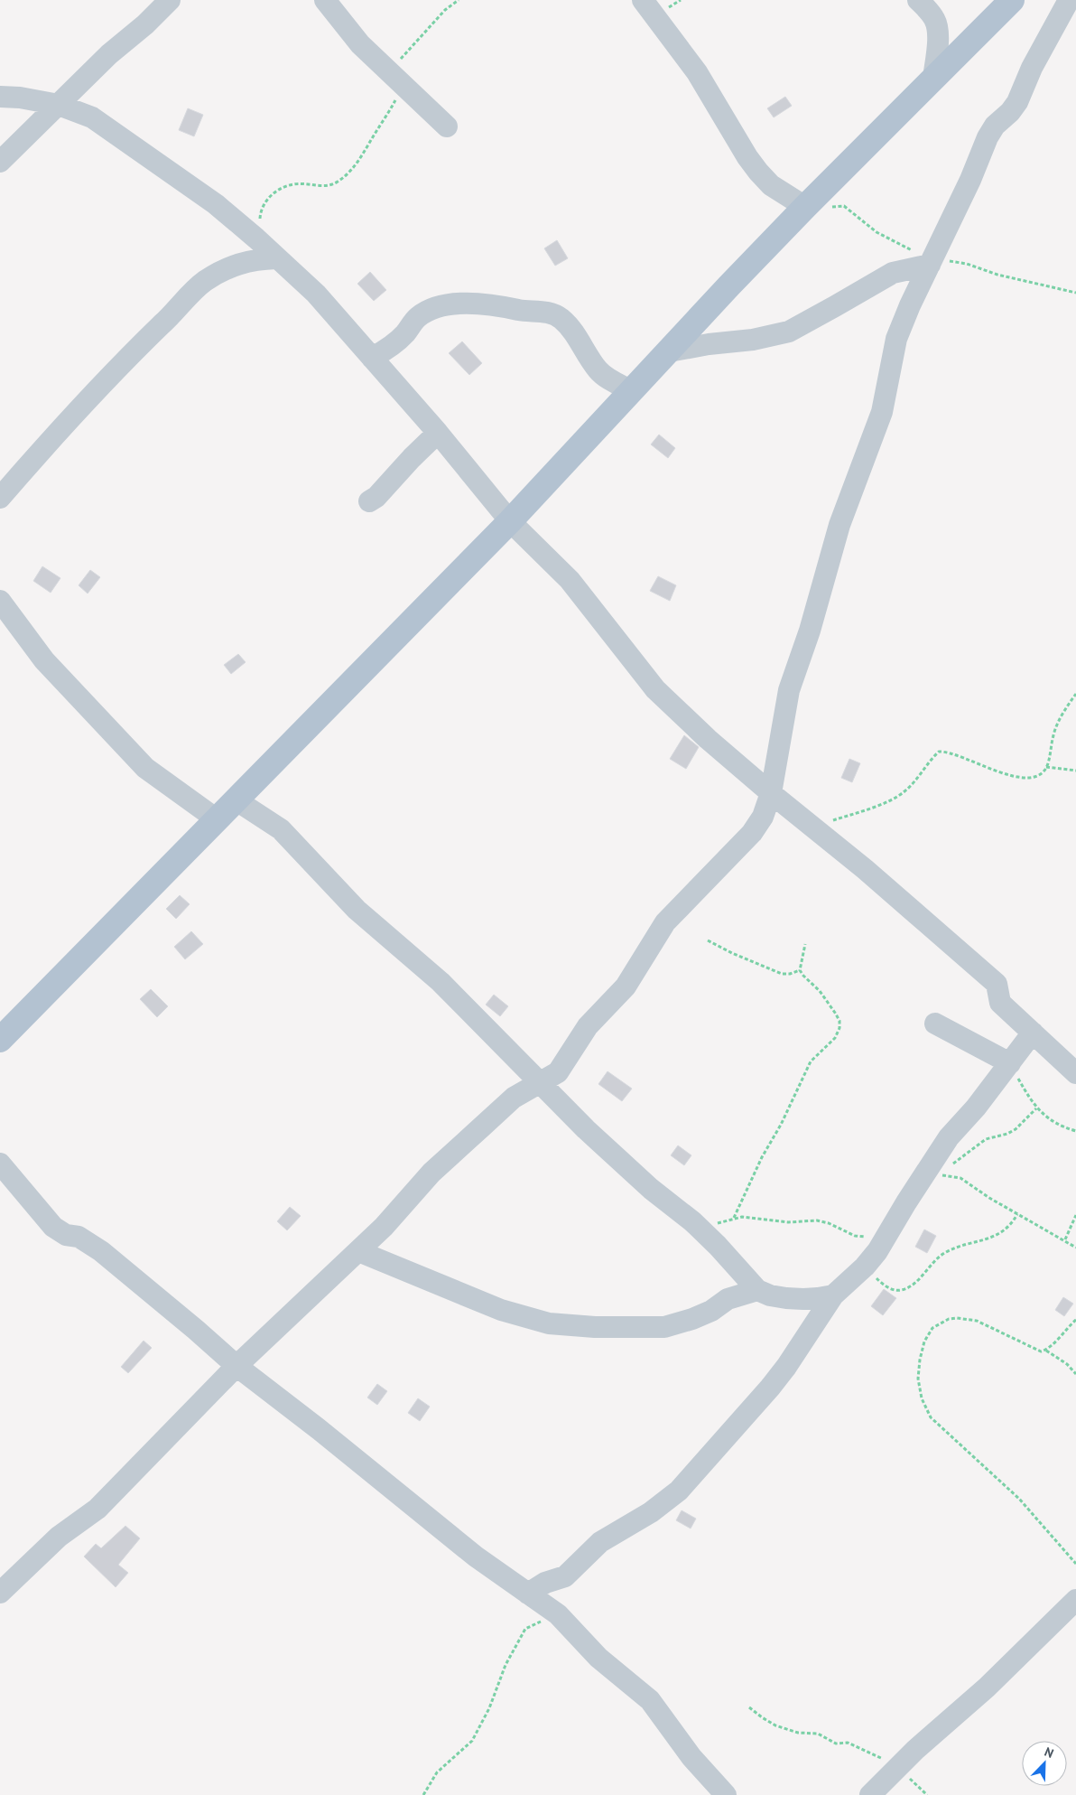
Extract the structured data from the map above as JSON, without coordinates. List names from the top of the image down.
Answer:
{
  "north": "top right"
}
